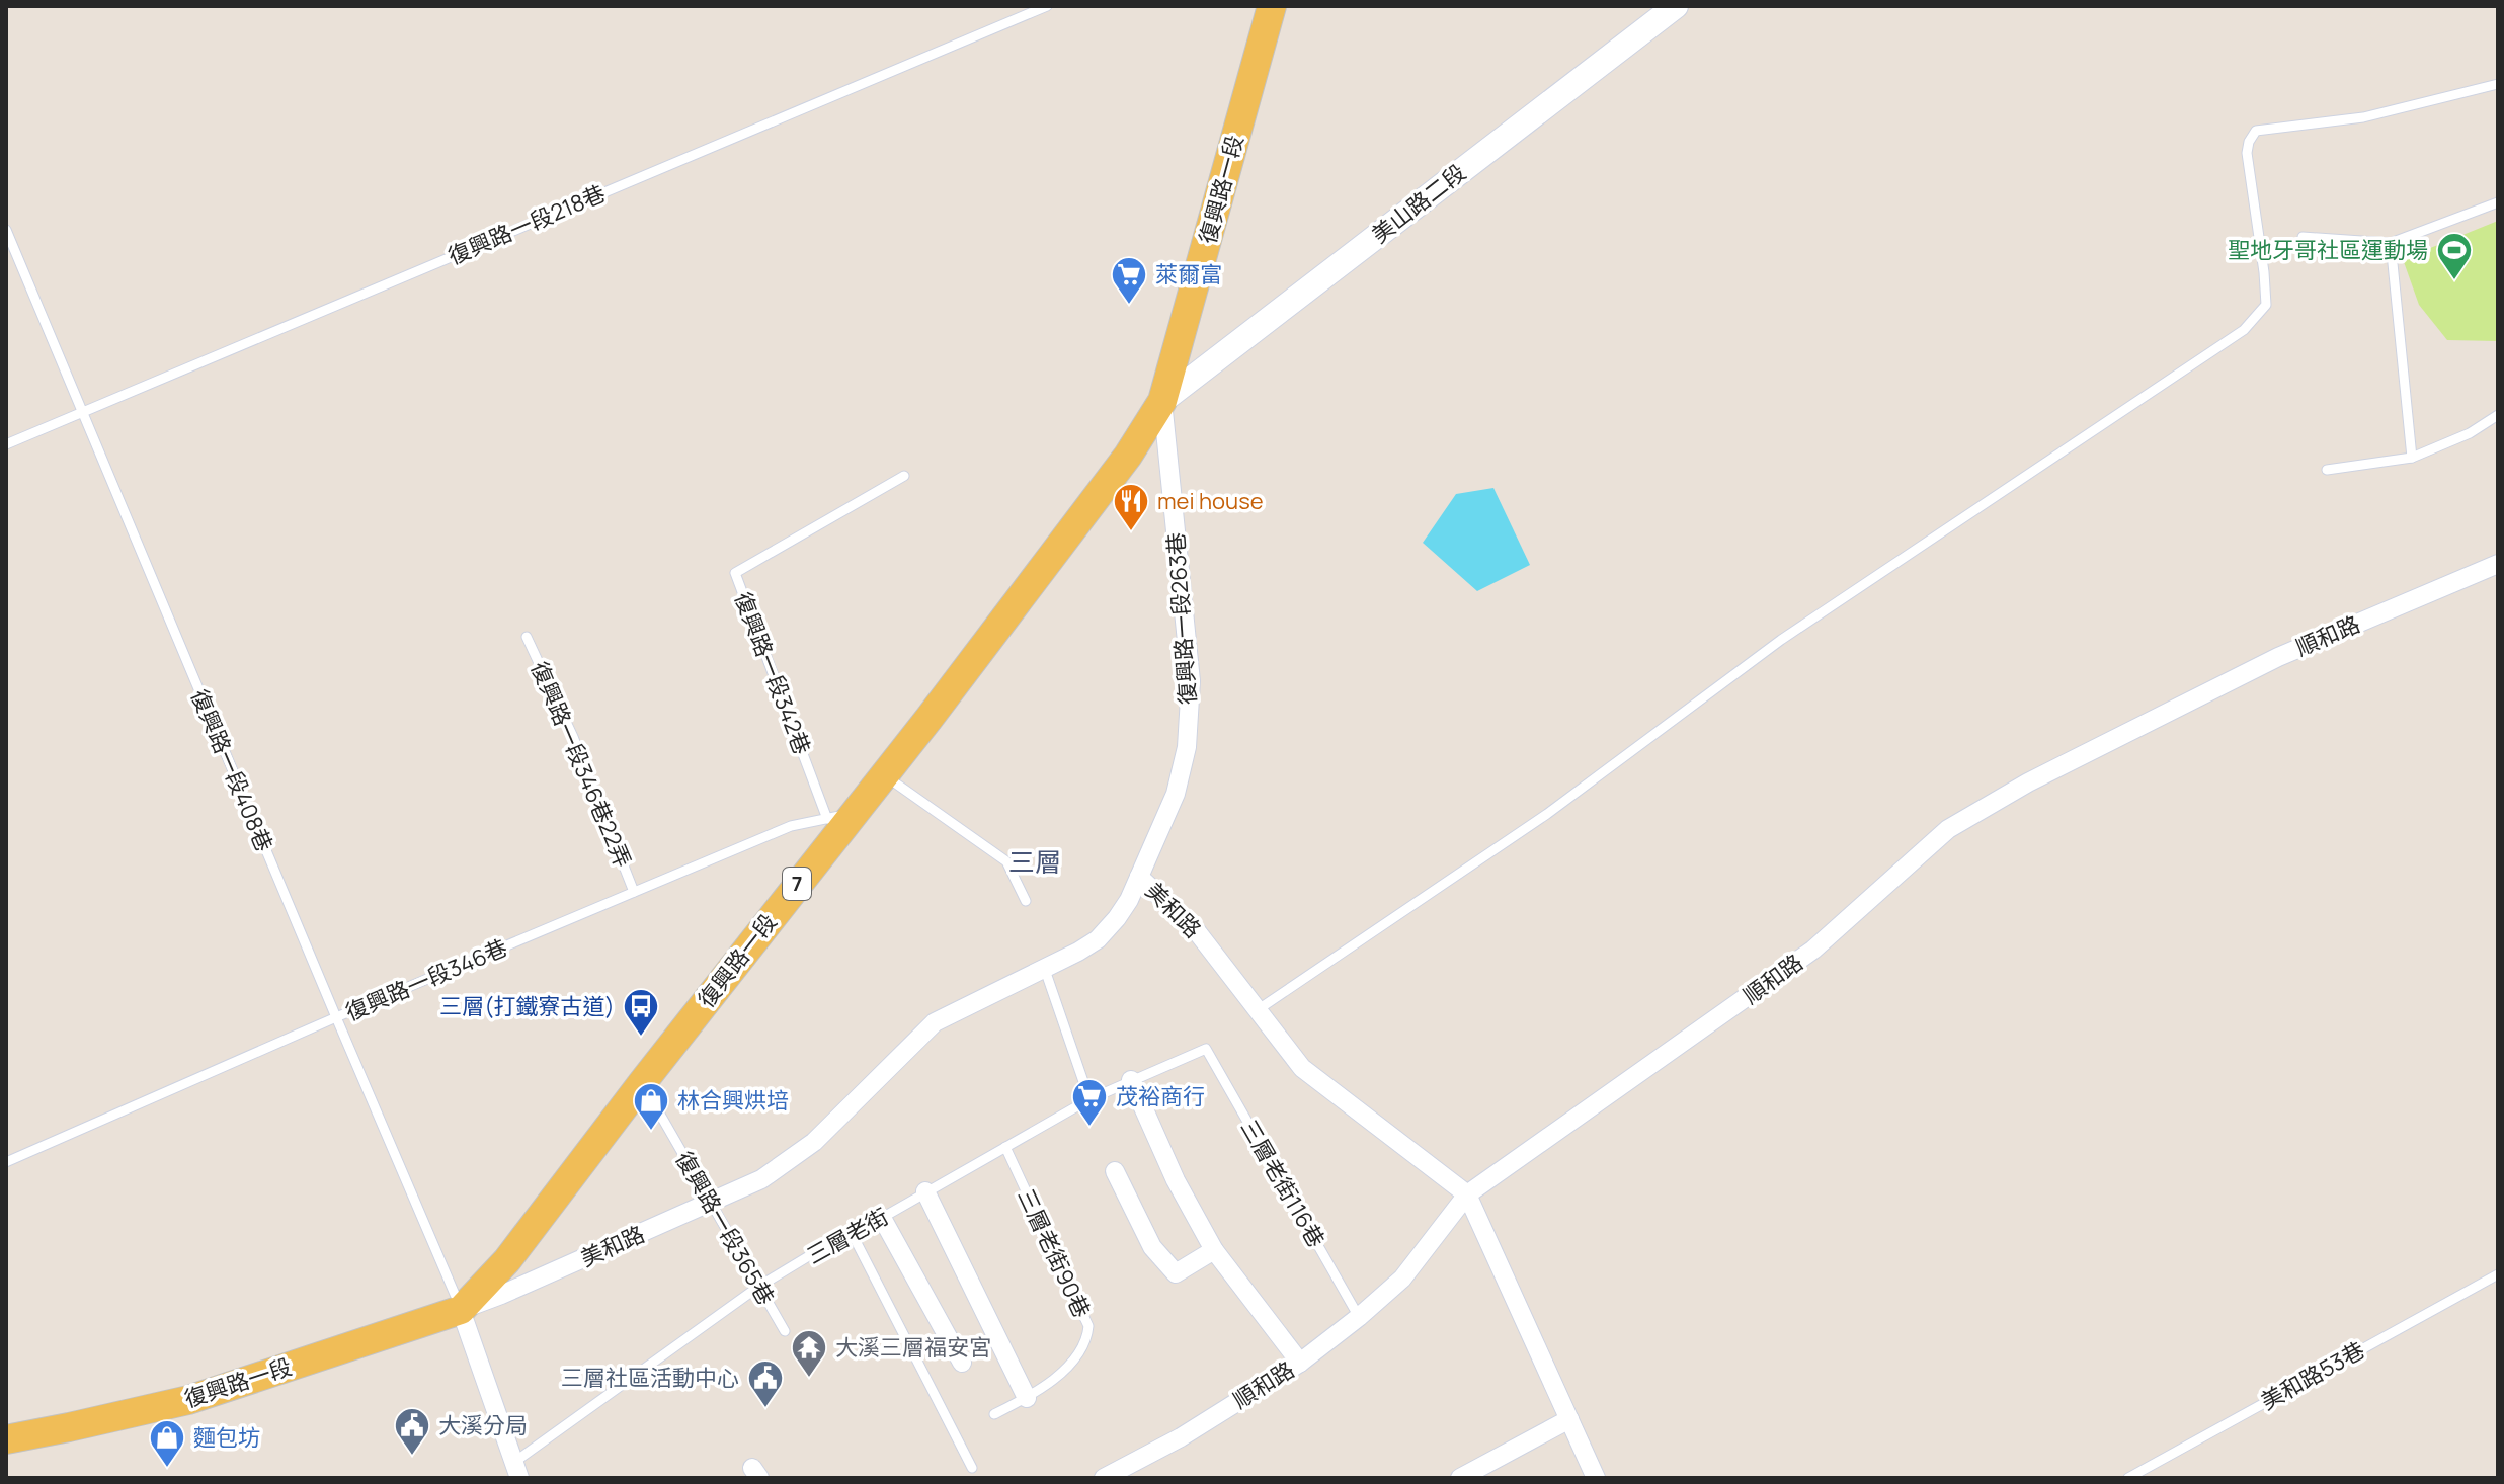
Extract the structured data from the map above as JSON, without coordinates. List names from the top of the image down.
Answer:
{
  "streets": {
    "main road": ["復興路一段", "7"],
    "street": [
      "美山路二段",
      "復興路一段263巷",
      "順和路",
      "美和路"
    ],
    "lane": [
      "復興路一段218巷",
      "復興路一段342巷",
      "復興路一段346巷22弄",
      "復興路一段408巷",
      "復興路一段346巷",
      "三層老街116巷",
      "復興路一段365巷",
      "三層老街",
      "三層老街90巷",
      "美和路53巷"
    ]
  },
  "crossings": [
    ["復興路一段", "美山路二段"],
    ["復興路一段", "復興路一段263巷"],
    ["復興路一段", "復興路一段342巷"],
    ["復興路一段", "復興路一段408巷"],
    ["復興路一段", "美和路"],
    ["復興路一段", "復興路一段346巷"],
    ["復興路一段", "復興路一段365巷"],
    ["美山路二段", "復興路一段263巷"],
    ["復興路一段218巷", "復興路一段408巷"],
    ["復興路一段263巷", "美和路"],
    ["順和路", "美和路"],
    ["順和路", "三層老街116巷"],
    ["復興路一段342巷", "復興路一段346巷"],
    ["復興路一段346巷22弄", "復興路一段346巷"],
    ["復興路一段408巷", "美和路"],
    ["復興路一段408巷", "復興路一段346巷"],
    ["美和路", "復興路一段365巷"],
    ["三層老街116巷", "三層老街"],
    ["復興路一段365巷", "三層老街"],
    ["三層老街", "三層老街90巷"]
  ],
  "districts": ["三層"],
  "places": {
    "sports": ["聖地牙哥社區運動場"],
    "supermarket": ["萊爾富", "茂裕商行"],
    "restaurant": ["mei house"],
    "bus stop": ["三層(打鐵寮古道)"],
    "shop": ["林合興烘培", "麵包坊"],
    "temple": ["大溪三層福安宮"],
    "public building": ["三層社區活動中心", "大溪分局"]
  }
}
